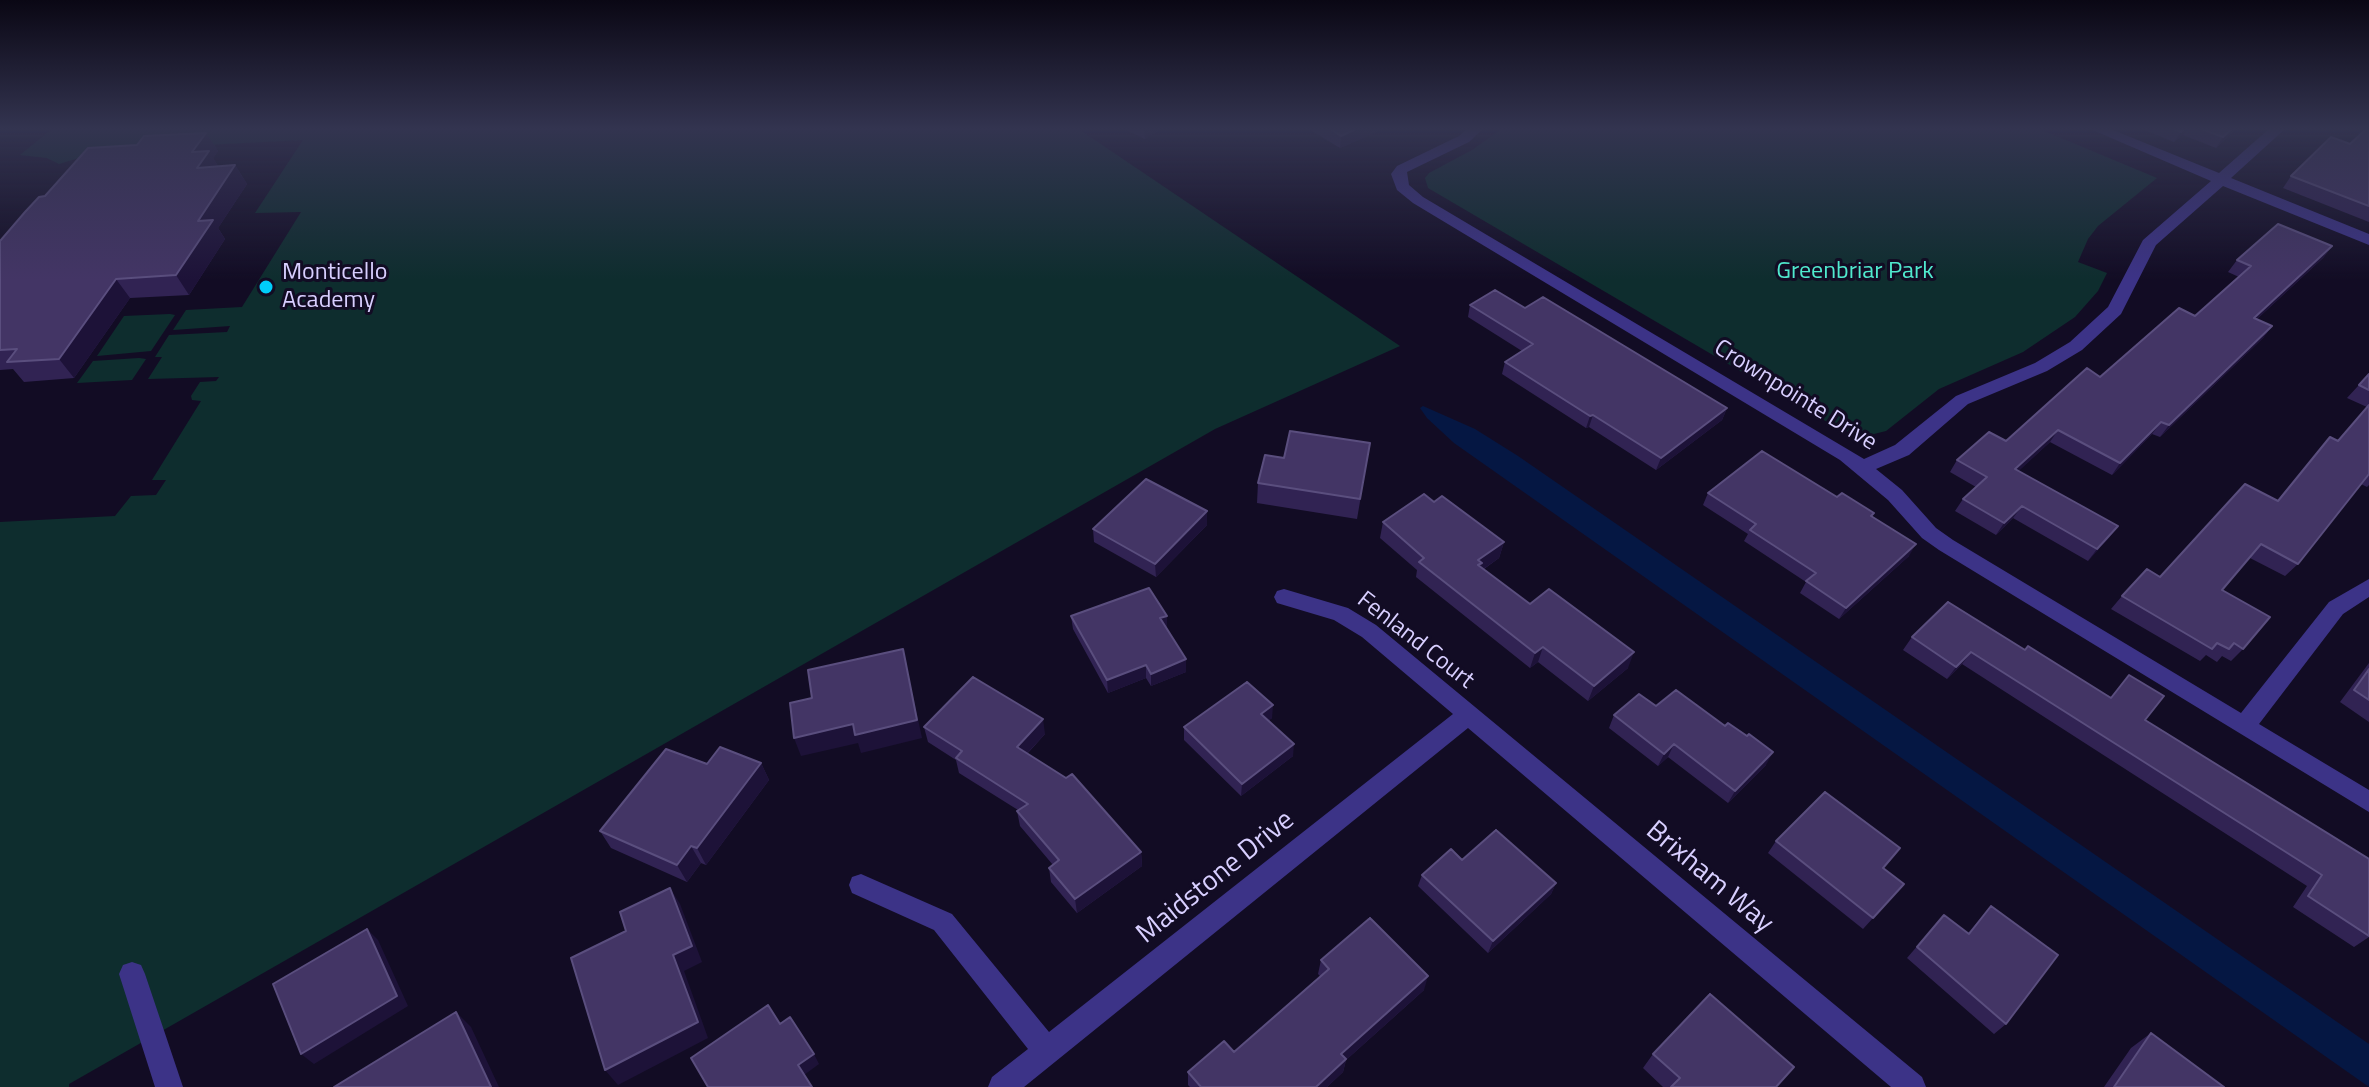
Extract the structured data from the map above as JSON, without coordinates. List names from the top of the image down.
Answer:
{
  "streets": {
    "street": [
      "Crownpointe Drive",
      "Fenland Court",
      "Maidstone Drive",
      "Brixham Way"
    ]
  },
  "crossings": [
    ["Fenland Court", "Maidstone Drive"],
    ["Fenland Court", "Brixham Way"],
    ["Maidstone Drive", "Brixham Way"]
  ],
  "parks": ["Greenbriar Park"],
  "places": ["Monticello Academy"]
}
